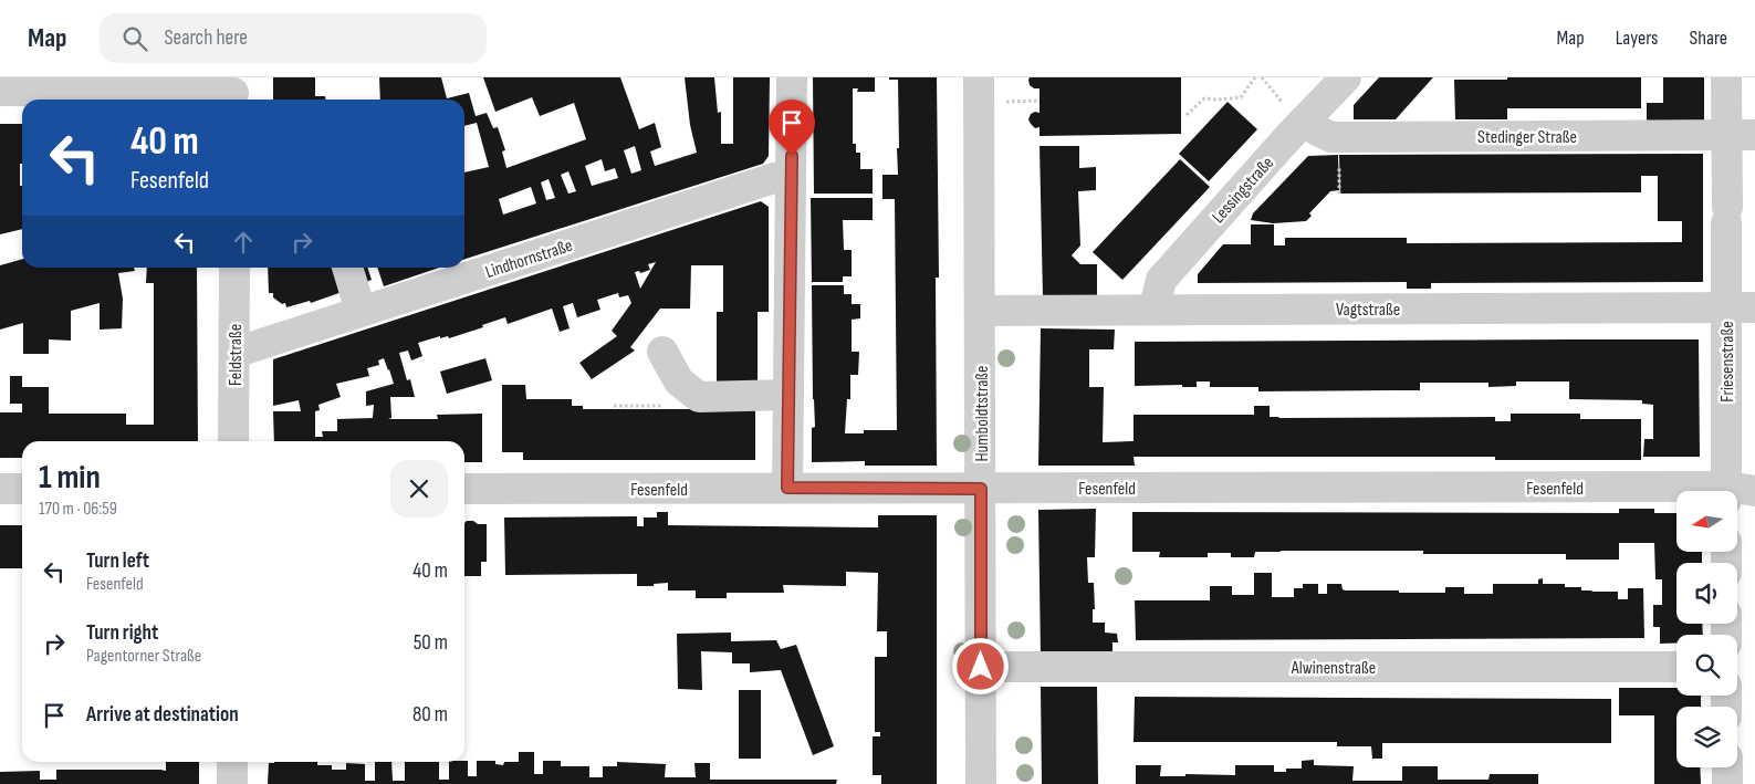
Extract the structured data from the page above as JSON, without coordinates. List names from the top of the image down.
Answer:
{
  "streets": {
    "street": [
      "Stedinger Straße",
      "Lessingstraße",
      "Lindhornstraße",
      "Vagtstraße",
      "Feldstraße",
      "Friesenstraße",
      "Humboldtstraße",
      "Fesenfeld",
      "Alwinenstraße"
    ]
  },
  "crossings": [
    ["Stedinger Straße", "Lessingstraße"],
    ["Stedinger Straße", "Friesenstraße"],
    ["Lessingstraße", "Vagtstraße"],
    ["Lindhornstraße", "Feldstraße"],
    ["Vagtstraße", "Friesenstraße"],
    ["Vagtstraße", "Humboldtstraße"],
    ["Humboldtstraße", "Fesenfeld"],
    ["Humboldtstraße", "Alwinenstraße"]
  ],
  "north": "left",
  "page": {
    "header": "Map",
    "search": "Search here",
    "nav": ["Map", "Layers", "Share"],
    "turn": ["40 m", "Fesenfeld"],
    "heading": ["1 min", "170 m · 06:59"],
    "list": [
      {
        "name": "Turn left",
        "note": "Fesenfeld",
        "value": "40 m"
      },
      {
        "name": "Turn right",
        "note": "Pagentorner Straße",
        "value": "50 m"
      },
      {
        "name": "Arrive at destination",
        "value": "80 m"
      }
    ]
  }
}
